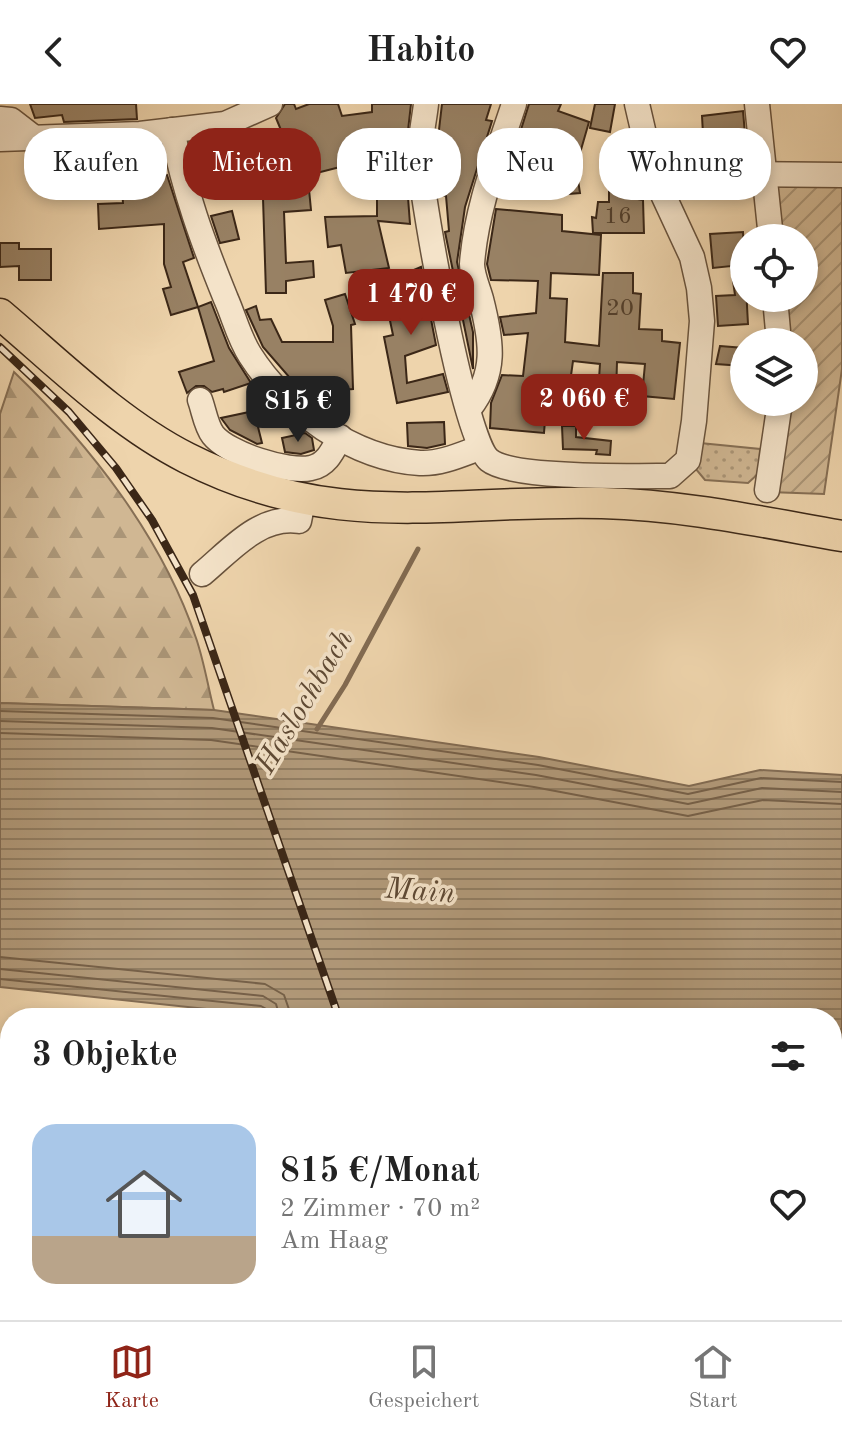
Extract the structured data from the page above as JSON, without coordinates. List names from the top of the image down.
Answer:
{
  "water": ["Haslochbach", "Main"],
  "house_numbers": ["16", "20"],
  "page": {
    "header": "Habito",
    "chip": [
      "Kaufen",
      "Mieten",
      "Filter",
      "Neu",
      "Wohnung"
    ],
    "price": ["1 470 €", "2 060 €", "815 €"],
    "heading": "3 Objekte",
    "list": [
      {
        "name": "815 €/Monat",
        "note": "2 Zimmer · 70 m² · Am Haag"
      }
    ],
    "tabs": ["Karte", "Gespeichert", "Start"]
  }
}
